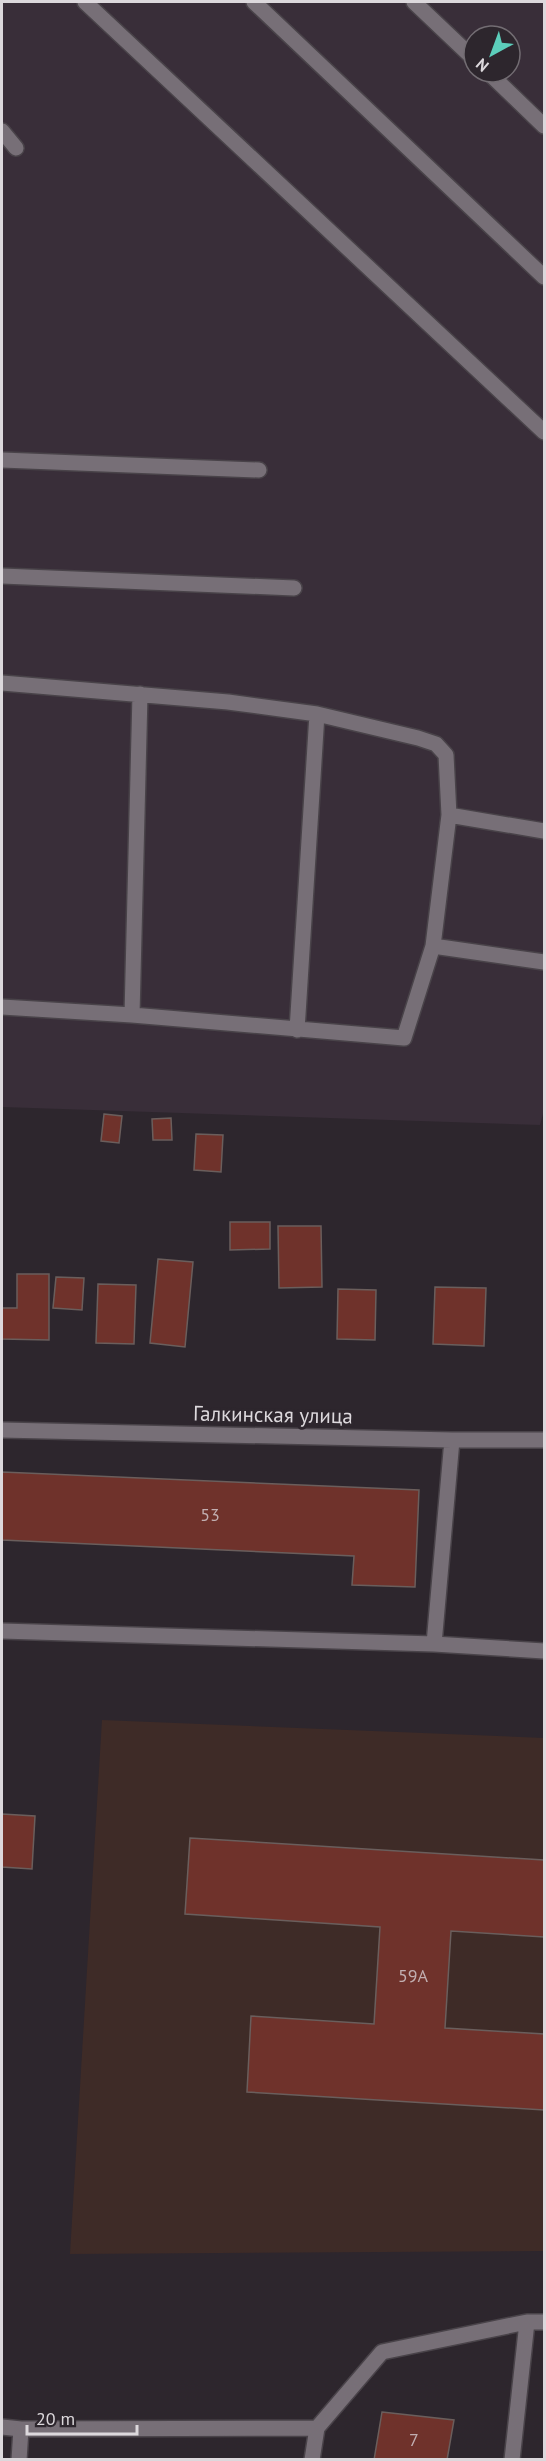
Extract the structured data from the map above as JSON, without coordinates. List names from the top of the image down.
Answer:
{
  "streets": {
    "street": ["Галкинская улица"]
  },
  "house_numbers": ["53", "59А", "7"],
  "scale_bar": "20 m",
  "north": "bottom left"
}
